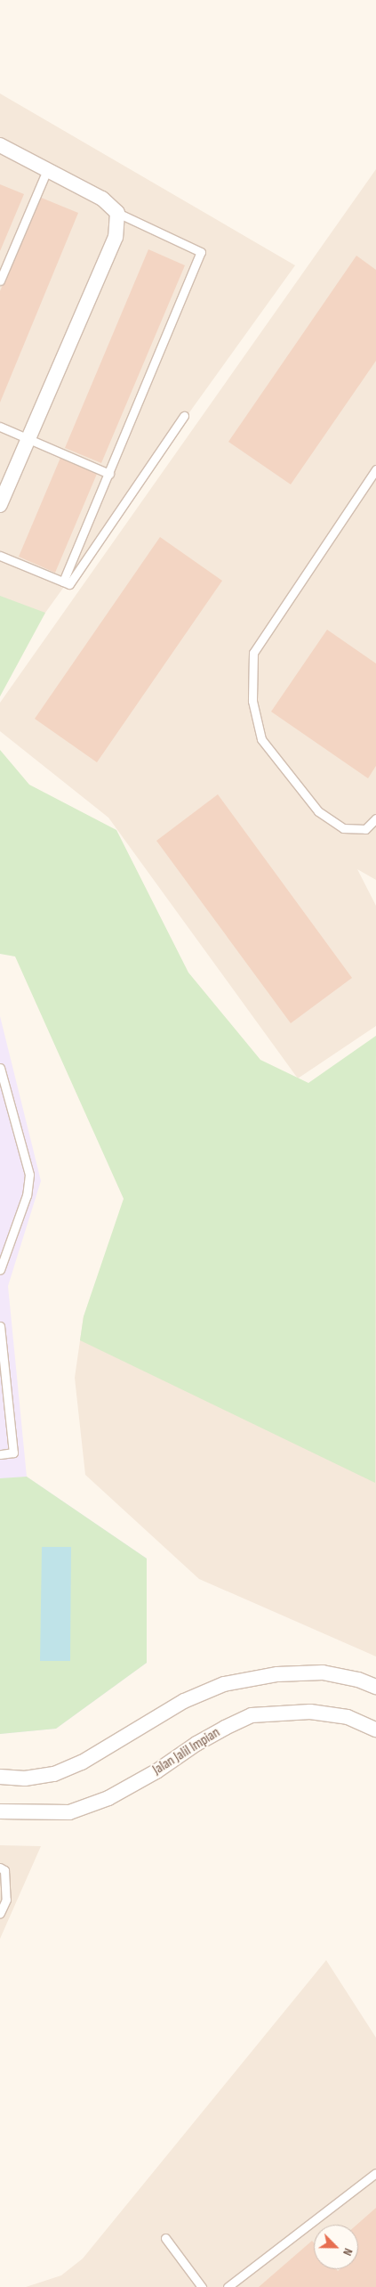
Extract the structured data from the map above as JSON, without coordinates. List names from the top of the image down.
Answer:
{
  "streets": {
    "street": ["Jalan Jalil Impian"]
  },
  "north": "bottom right"
}
